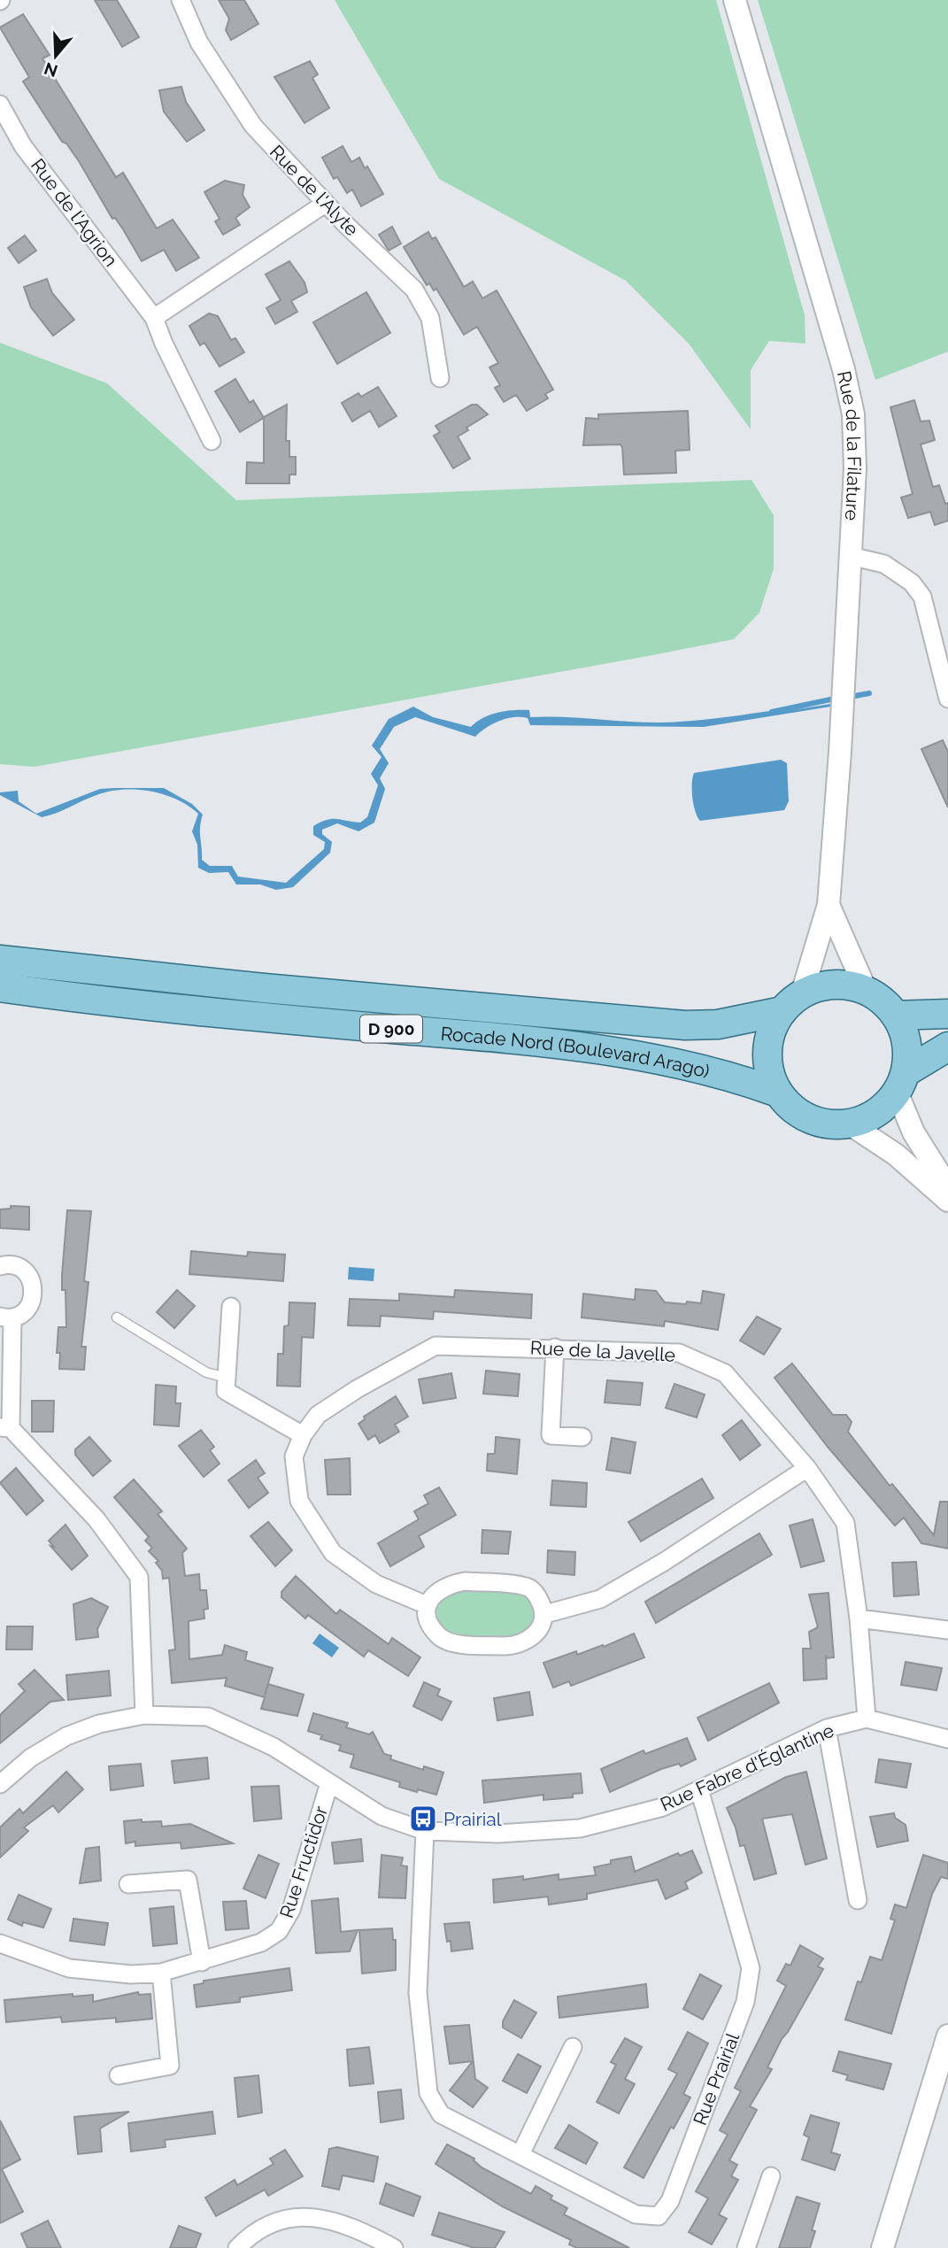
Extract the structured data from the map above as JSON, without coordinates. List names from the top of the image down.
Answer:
{
  "streets": {
    "main road": ["D 900", "Rocade Nord (Boulevard Arago)"],
    "street": [
      "Rue de l'Alyte",
      "Rue de l'Agrion",
      "Rue de la Filature",
      "Rue de la Javelle",
      "Rue Fabre d'Églantine",
      "Rue Fructidor",
      "Rue Prairial"
    ]
  },
  "crossings": [
    ["Rue de la Filature", "Rocade Nord (Boulevard Arago)"],
    ["Rue de la Javelle", "Rue Fabre d'Églantine"],
    ["Rue Fabre d'Églantine", "Rue Fructidor"],
    ["Rue Fabre d'Églantine", "Rue Prairial"]
  ],
  "places": {
    "bus stop": ["Prairial"]
  },
  "north": "bottom"
}
